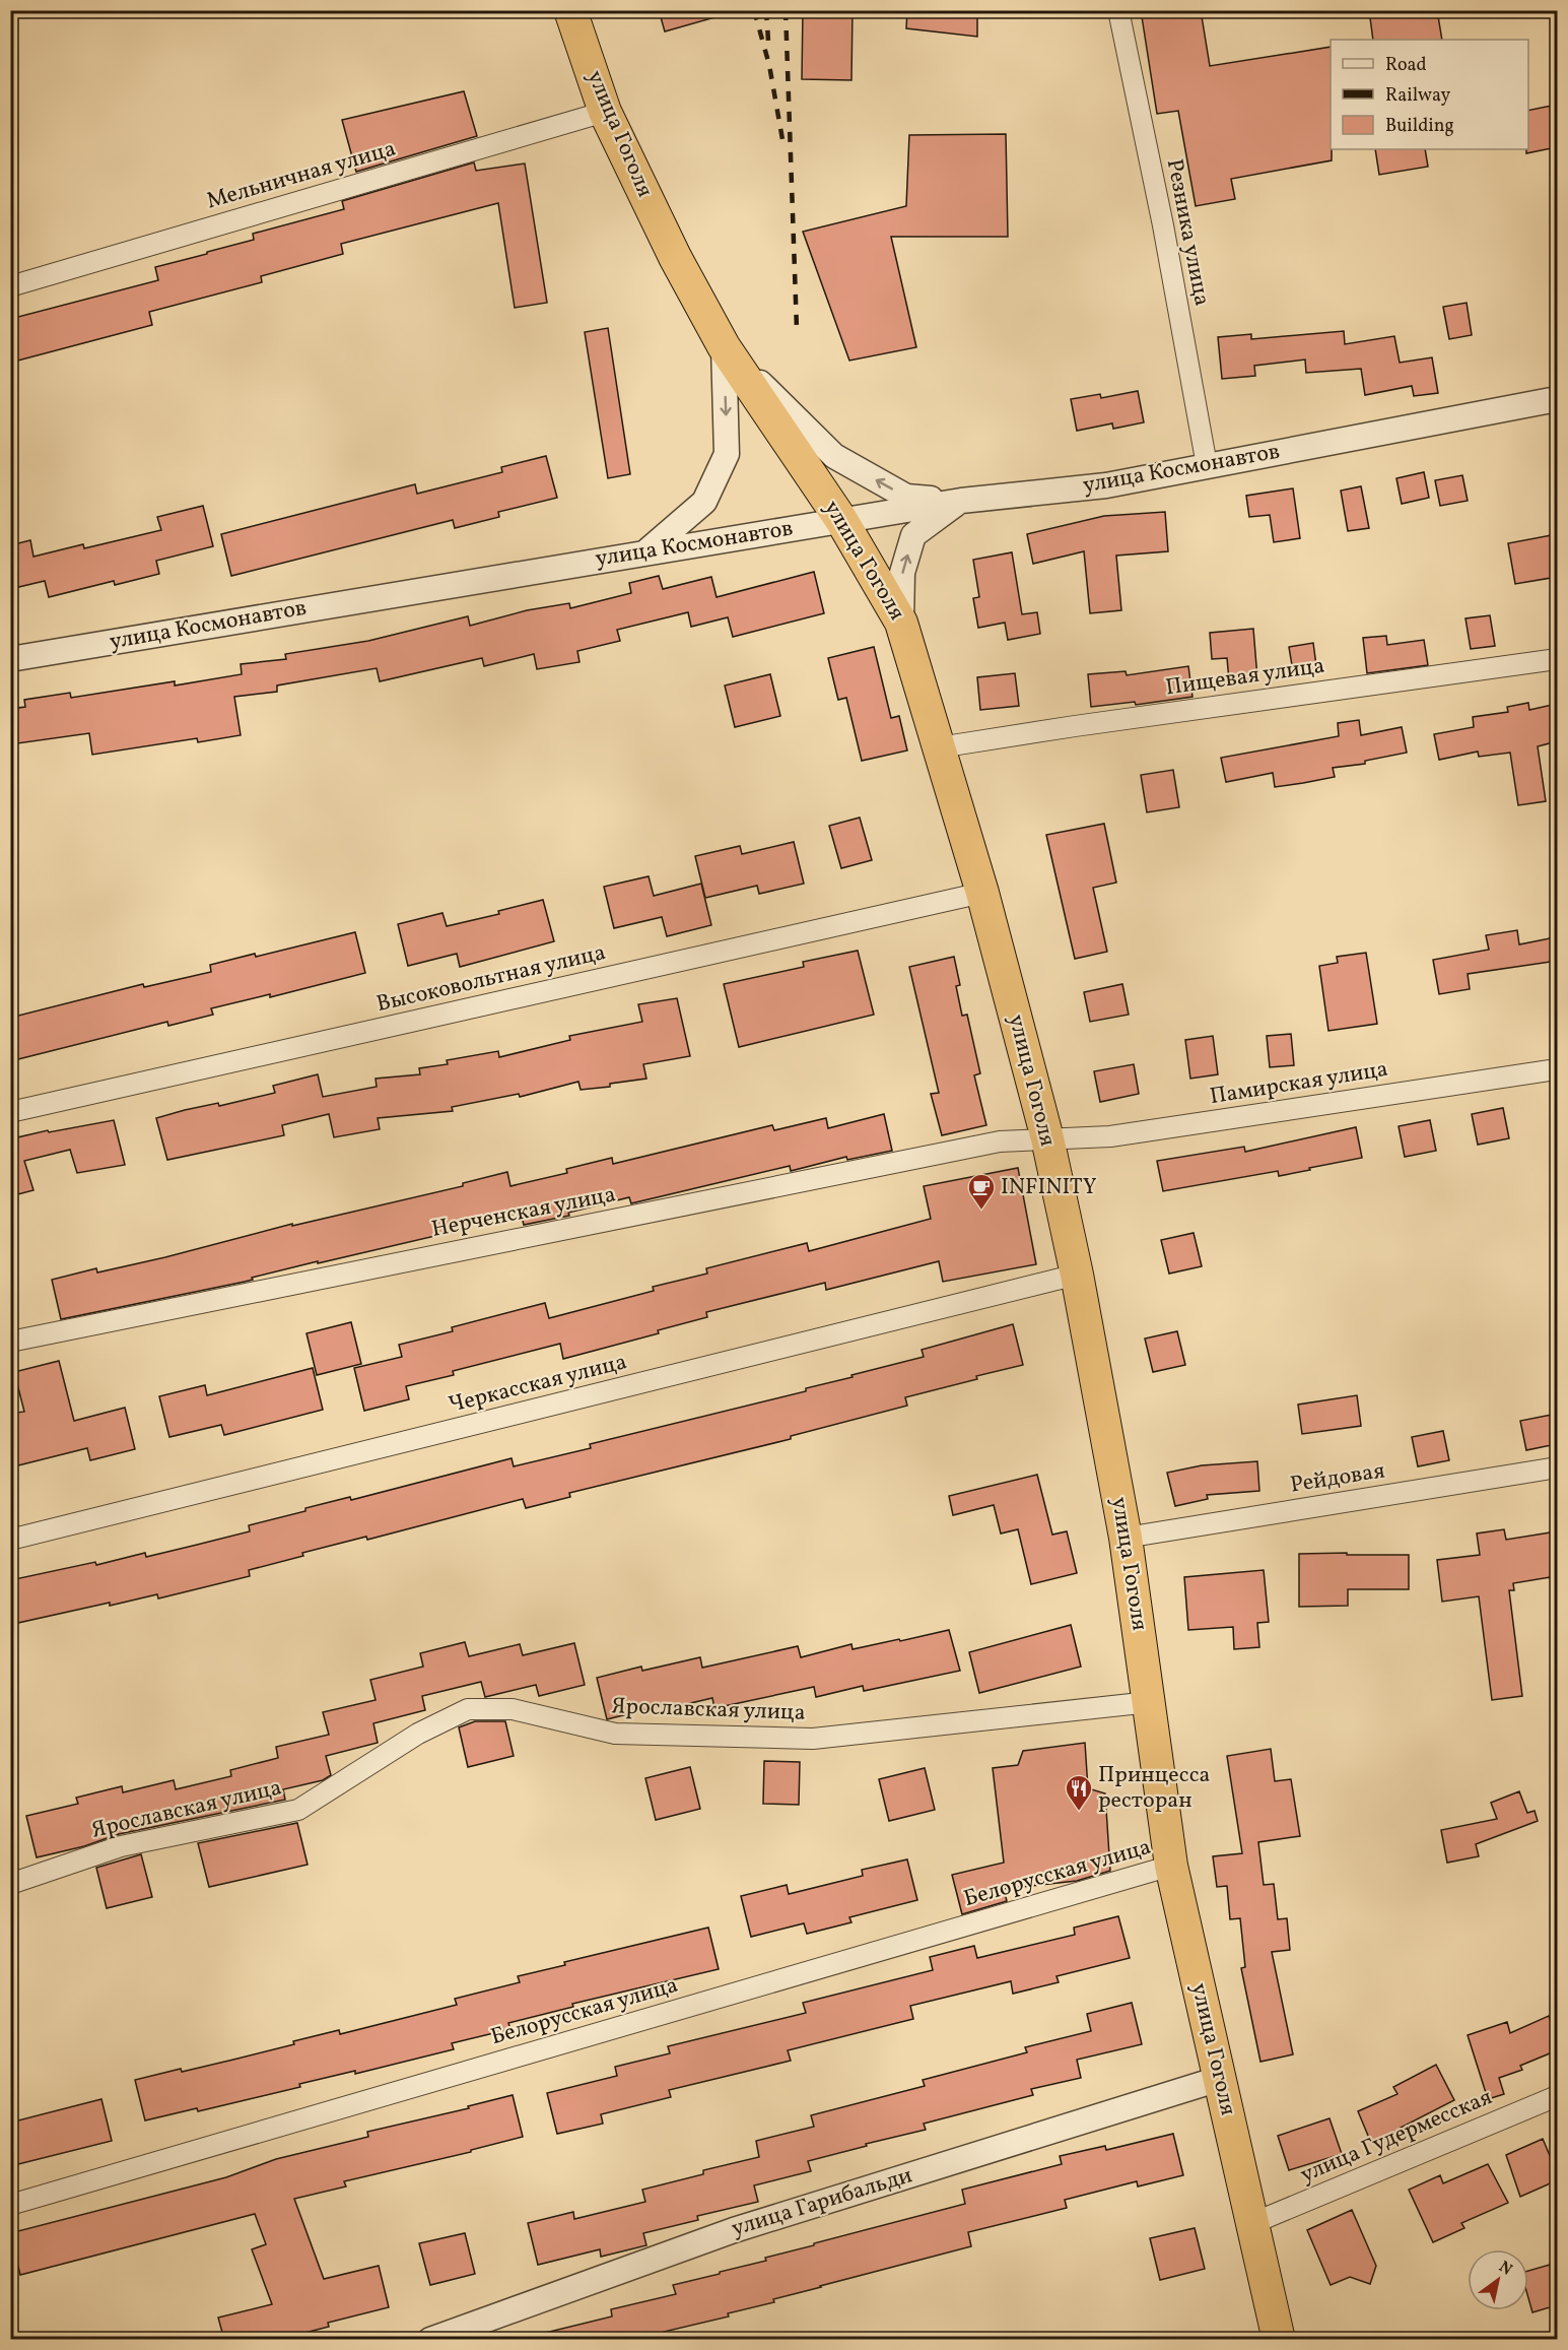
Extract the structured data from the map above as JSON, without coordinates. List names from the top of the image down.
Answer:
{
  "streets": {
    "highway": ["улица Гоголя"],
    "street": [
      "Мельничная улица",
      "Резника улица",
      "улица Космонавтов",
      "Пищевая улица",
      "Высоковольтная улица",
      "Памирская улица",
      "Нерченская улица",
      "Черкасская улица",
      "Рейдовая",
      "Ярославская улица",
      "Белорусская улица",
      "улица Гудермесская",
      "улица Гарибальди"
    ]
  },
  "crossings": [
    ["улица Гоголя", "Мельничная улица"],
    ["улица Гоголя", "улица Космонавтов"],
    ["улица Гоголя", "Пищевая улица"],
    ["улица Гоголя", "Высоковольтная улица"],
    ["улица Гоголя", "Памирская улица"],
    ["улица Гоголя", "Нерченская улица"],
    ["улица Гоголя", "Черкасская улица"],
    ["улица Гоголя", "Рейдовая"],
    ["улица Гоголя", "Ярославская улица"],
    ["улица Гоголя", "Белорусская улица"],
    ["улица Гоголя", "улица Гудермесская"],
    ["улица Гоголя", "улица Гарибальди"],
    ["Резника улица", "улица Космонавтов"],
    ["Памирская улица", "Нерченская улица"]
  ],
  "places": {
    "cafe": ["INFINITY"],
    "restaurant": ["Принцесса ресторан"]
  },
  "legend": ["Road", "Railway", "Building"],
  "north": "top right"
}
